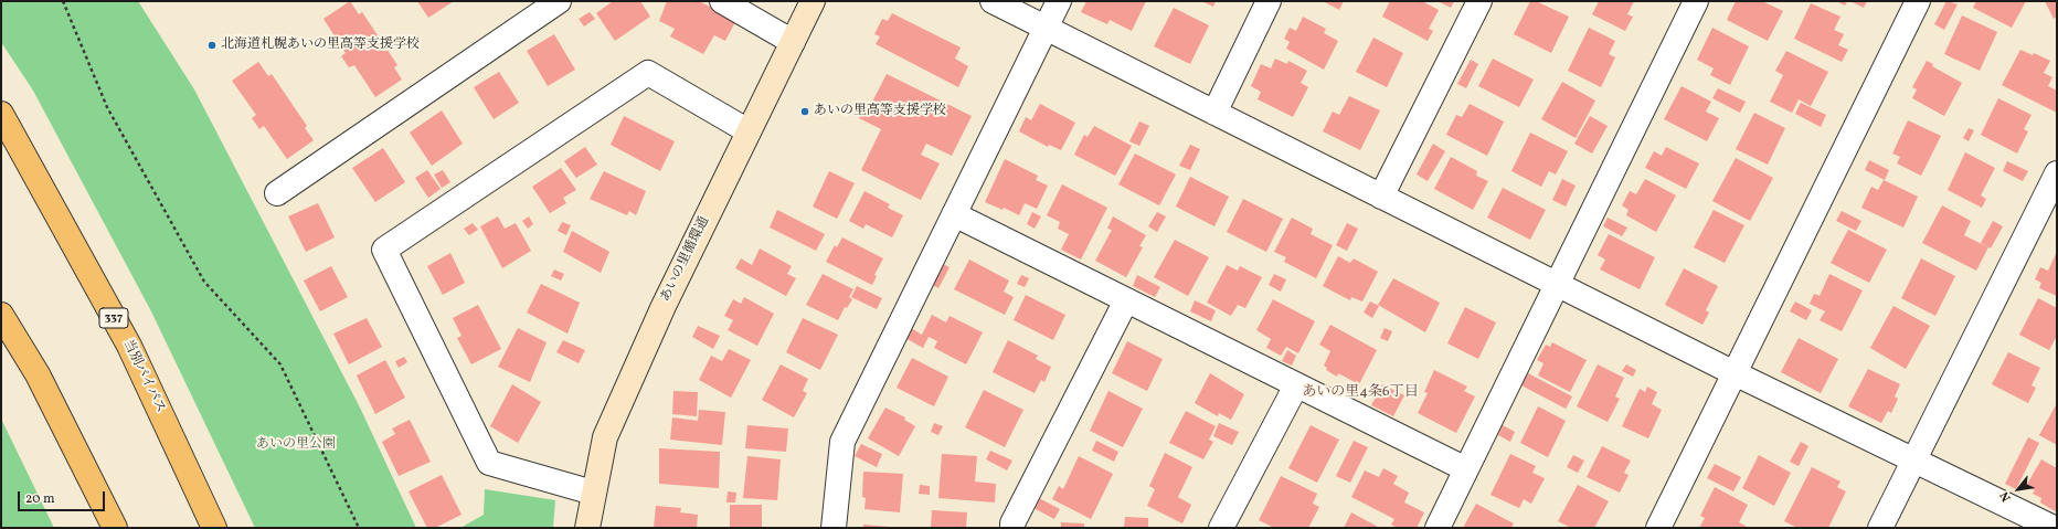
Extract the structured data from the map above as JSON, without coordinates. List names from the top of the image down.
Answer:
{
  "streets": {
    "highway": ["337", "当別バイパス"],
    "street": ["あいの里循環通"]
  },
  "districts": ["あいの里4条6丁目"],
  "parks": ["あいの里公園"],
  "places": ["北海道札幌あいの里高等支援学校", "あいの里高等支援学校"],
  "scale_bar": "20 m",
  "north": "bottom left"
}
